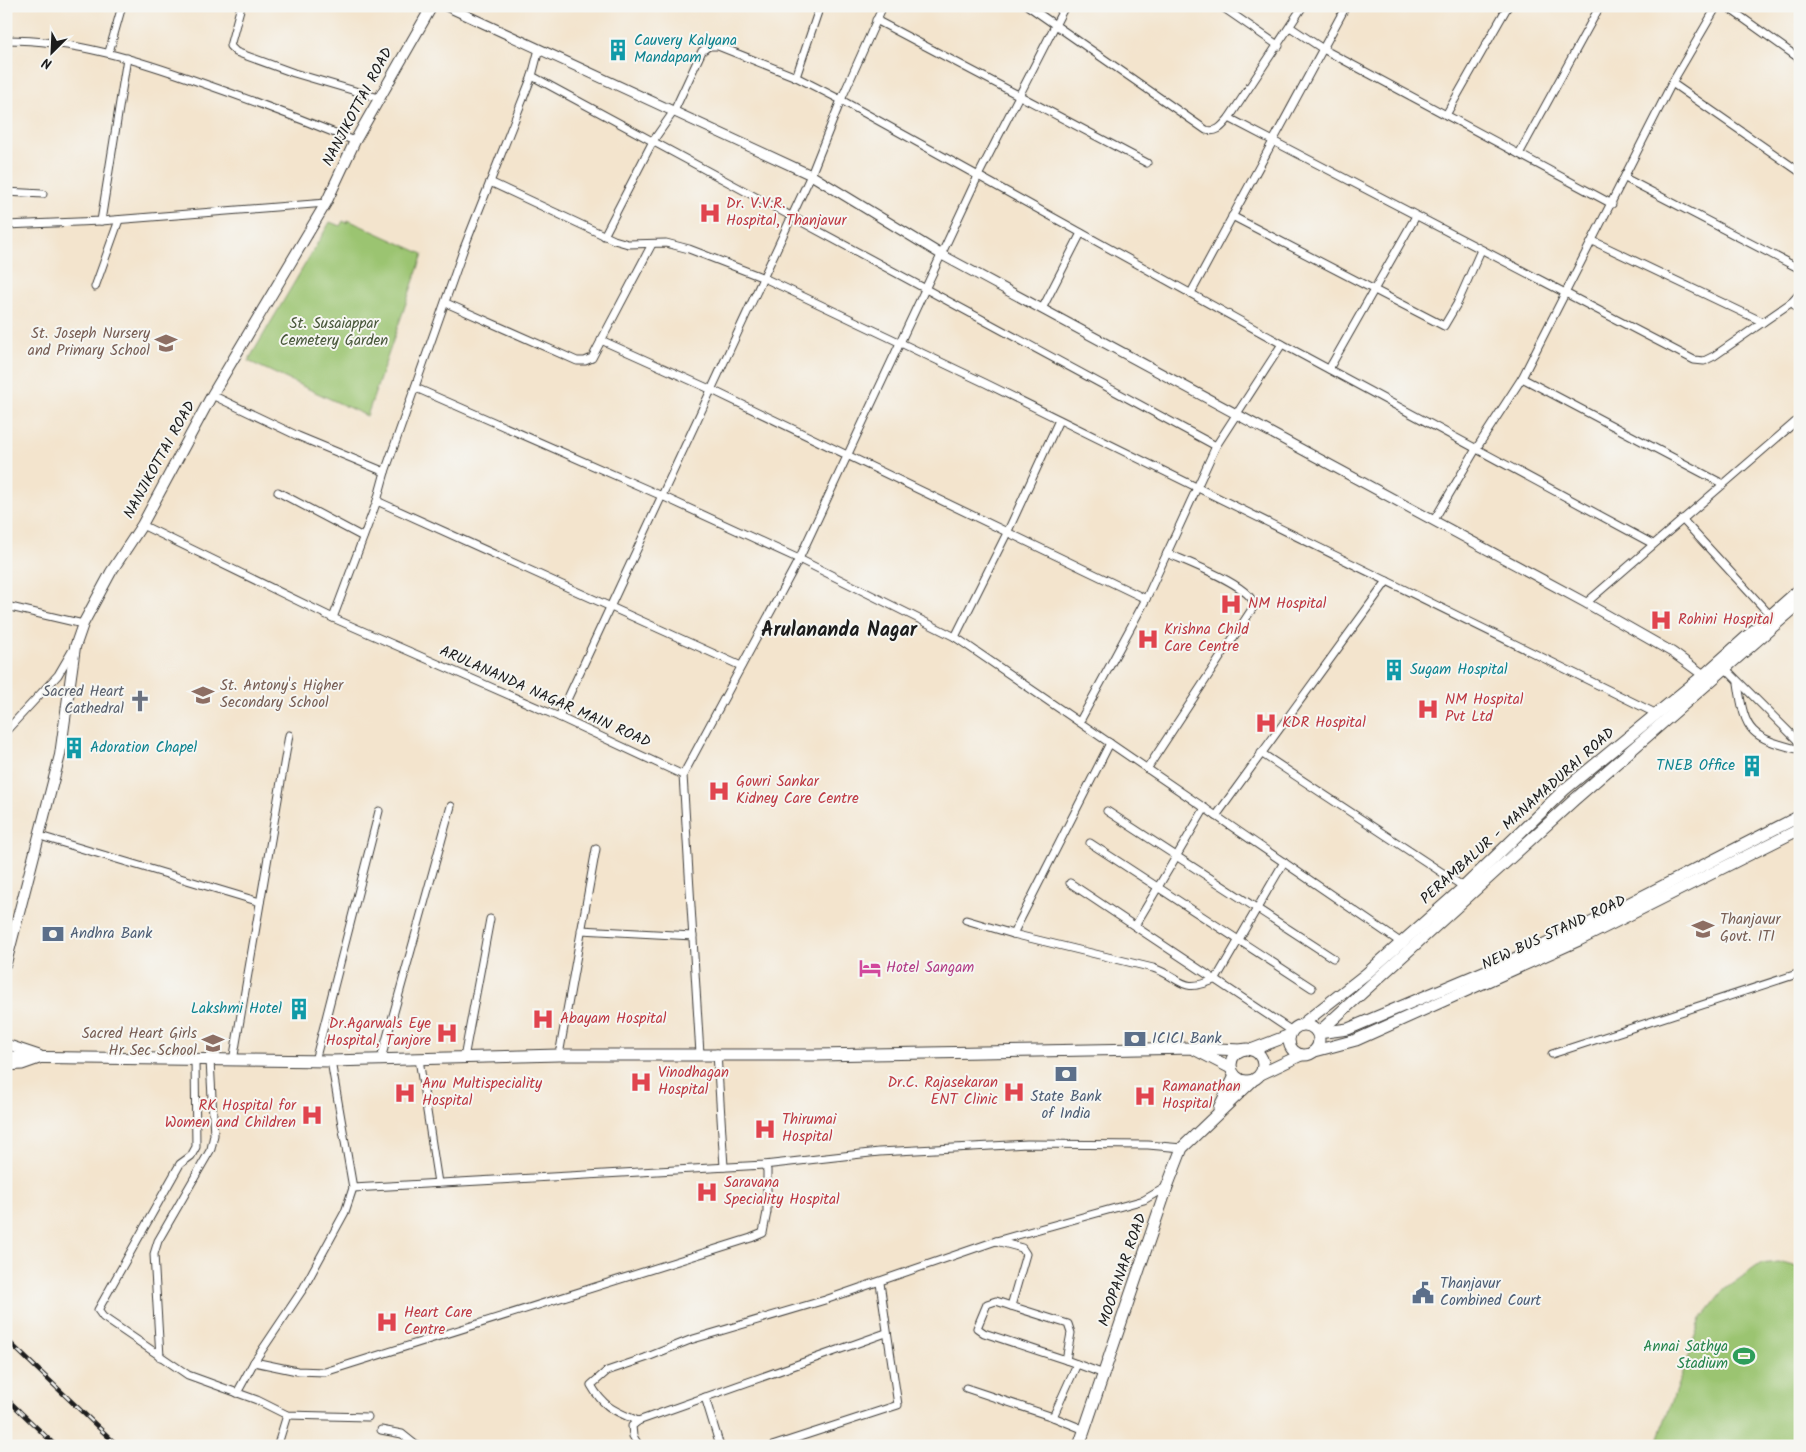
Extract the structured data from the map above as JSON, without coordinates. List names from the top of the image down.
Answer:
{
  "streets": {
    "main road": [
      "NANJIKOTTAI ROAD",
      "PERAMBALUR - MANAMADURAI ROAD",
      "NEW BUS STAND ROAD",
      "MOOPANAR ROAD"
    ],
    "street": ["ARULANANDA NAGAR MAIN ROAD"]
  },
  "crossings": [
    ["NANJIKOTTAI ROAD", "ARULANANDA NAGAR MAIN ROAD"],
    ["PERAMBALUR - MANAMADURAI ROAD", "NEW BUS STAND ROAD"],
    ["PERAMBALUR - MANAMADURAI ROAD", "MOOPANAR ROAD"],
    ["NEW BUS STAND ROAD", "MOOPANAR ROAD"]
  ],
  "districts": ["Arulananda Nagar"],
  "parks": ["St. Susaiappar Cemetery Garden"],
  "places": {
    "building": [
      "Cauvery Kalyana Mandapam",
      "Sugam Hospital",
      "Adoration Chapel",
      "TNEB Office",
      "Lakshmi Hotel"
    ],
    "hospital": [
      "Dr. V.V.R. Hospital, Thanjavur",
      "NM Hospital",
      "Rohini Hospital",
      "Krishna Child Care Centre",
      "NM Hospital Pvt Ltd",
      "KDR Hospital",
      "Gowri Sankar Kidney Care Centre",
      "Abayam Hospital",
      "Dr.Agarwals Eye Hospital, Tanjore",
      "Vinodhagan Hospital",
      "Dr.C. Rajasekaran ENT Clinic",
      "Anu Multispeciality Hospital",
      "Ramanathan Hospital",
      "RK Hospital for Women and Children",
      "Thirumai Hospital",
      "Saravana Speciality Hospital",
      "Heart Care Centre"
    ],
    "school or university": [
      "St. Joseph Nursery and Primary School",
      "St. Antony's Higher Secondary School",
      "Thanjavur Govt. ITI",
      "Sacred Heart Girls Hr Sec School"
    ],
    "church": ["Sacred Heart Cathedral"],
    "bank": ["Andhra Bank", "ICICI Bank", "State Bank of India"],
    "hotel": ["Hotel Sangam"],
    "public building": ["Thanjavur Combined Court"],
    "sports": ["Annai Sathya Stadium"]
  },
  "north": "bottom left"
}
